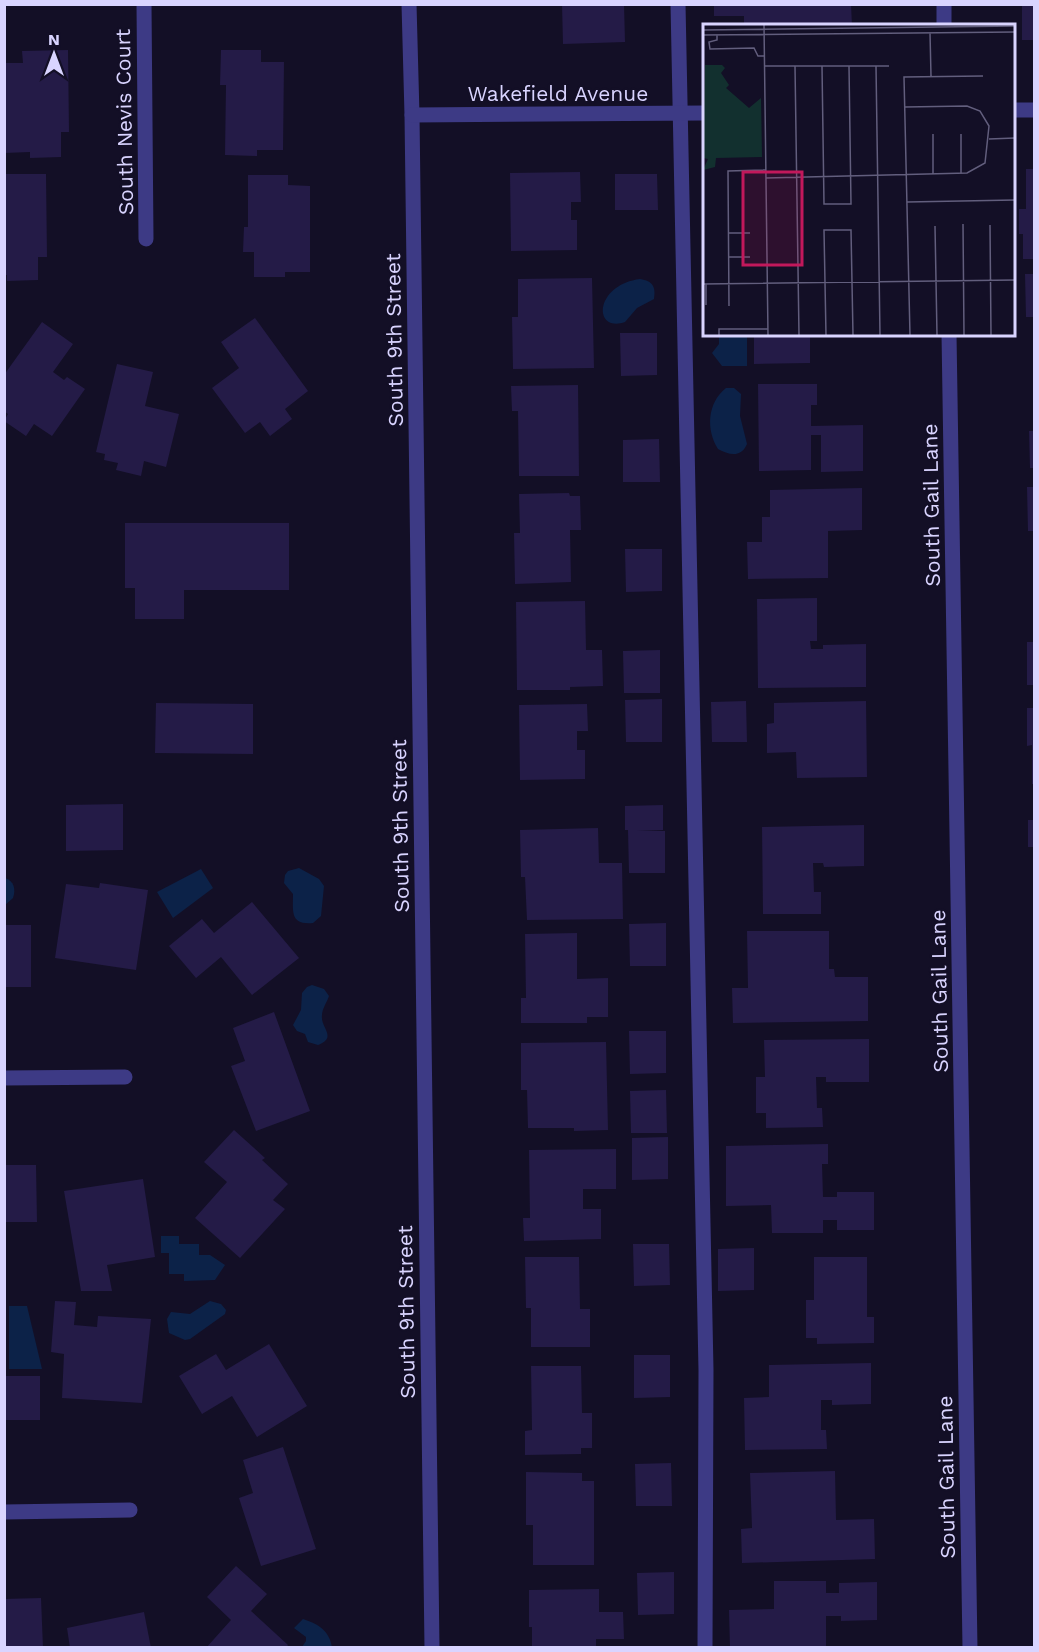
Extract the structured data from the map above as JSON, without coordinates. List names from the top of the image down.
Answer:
{
  "streets": {
    "street": [
      "Wakefield Avenue",
      "South Nevis Court",
      "South 9th Street",
      "South Gail Lane"
    ]
  },
  "crossings": [
    ["Wakefield Avenue", "South 9th Street"]
  ],
  "north": "top"
}
